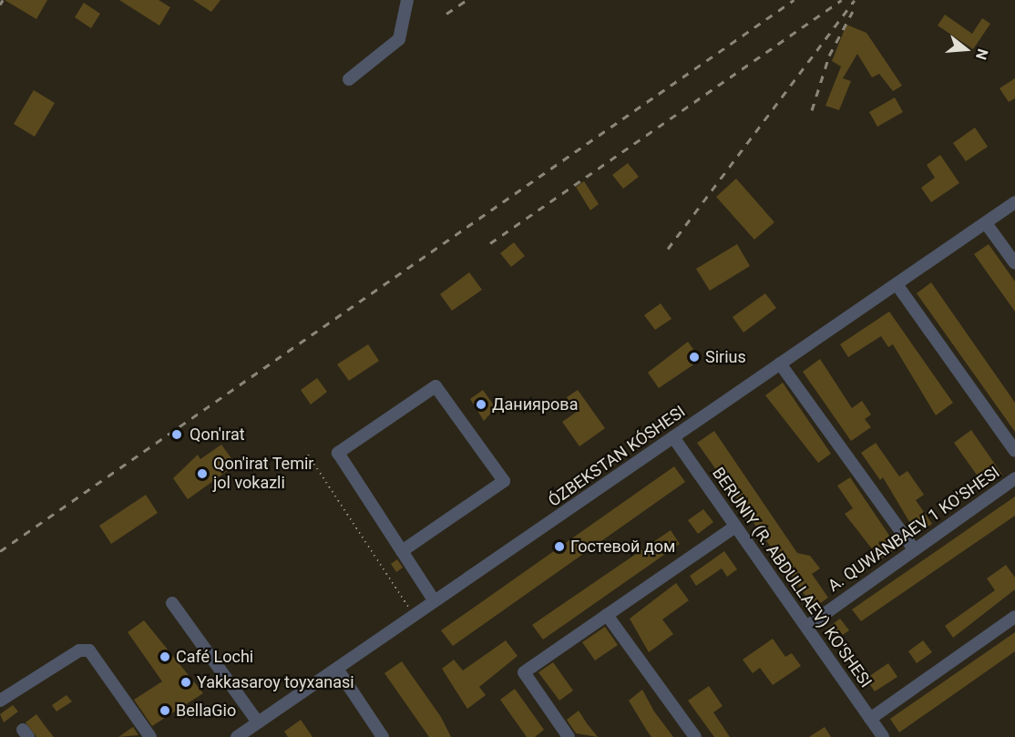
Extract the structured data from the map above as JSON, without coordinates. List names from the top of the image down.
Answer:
{
  "streets": {
    "street": ["ÓZBEKSTAN KÓSHESI", "A. QUWANBAEV 1 KO'SHESI", "BERUNIY (R. ABDULLAEV) KO'SHESI"]
  },
  "crossings": [
    ["ÓZBEKSTAN KÓSHESI", "BERUNIY (R. ABDULLAEV) KO'SHESI"],
    ["A. QUWANBAEV 1 KO'SHESI", "BERUNIY (R. ABDULLAEV) KO'SHESI"]
  ],
  "places": [
    "Sirius",
    "Даниярова",
    "Qon'ırat",
    "Qon'irat Temir jol vokazli",
    "Гостевой дом",
    "Café Lochi",
    "Yakkasaroy toyxanasi",
    "BellaGio"
  ],
  "north": "right"
}
